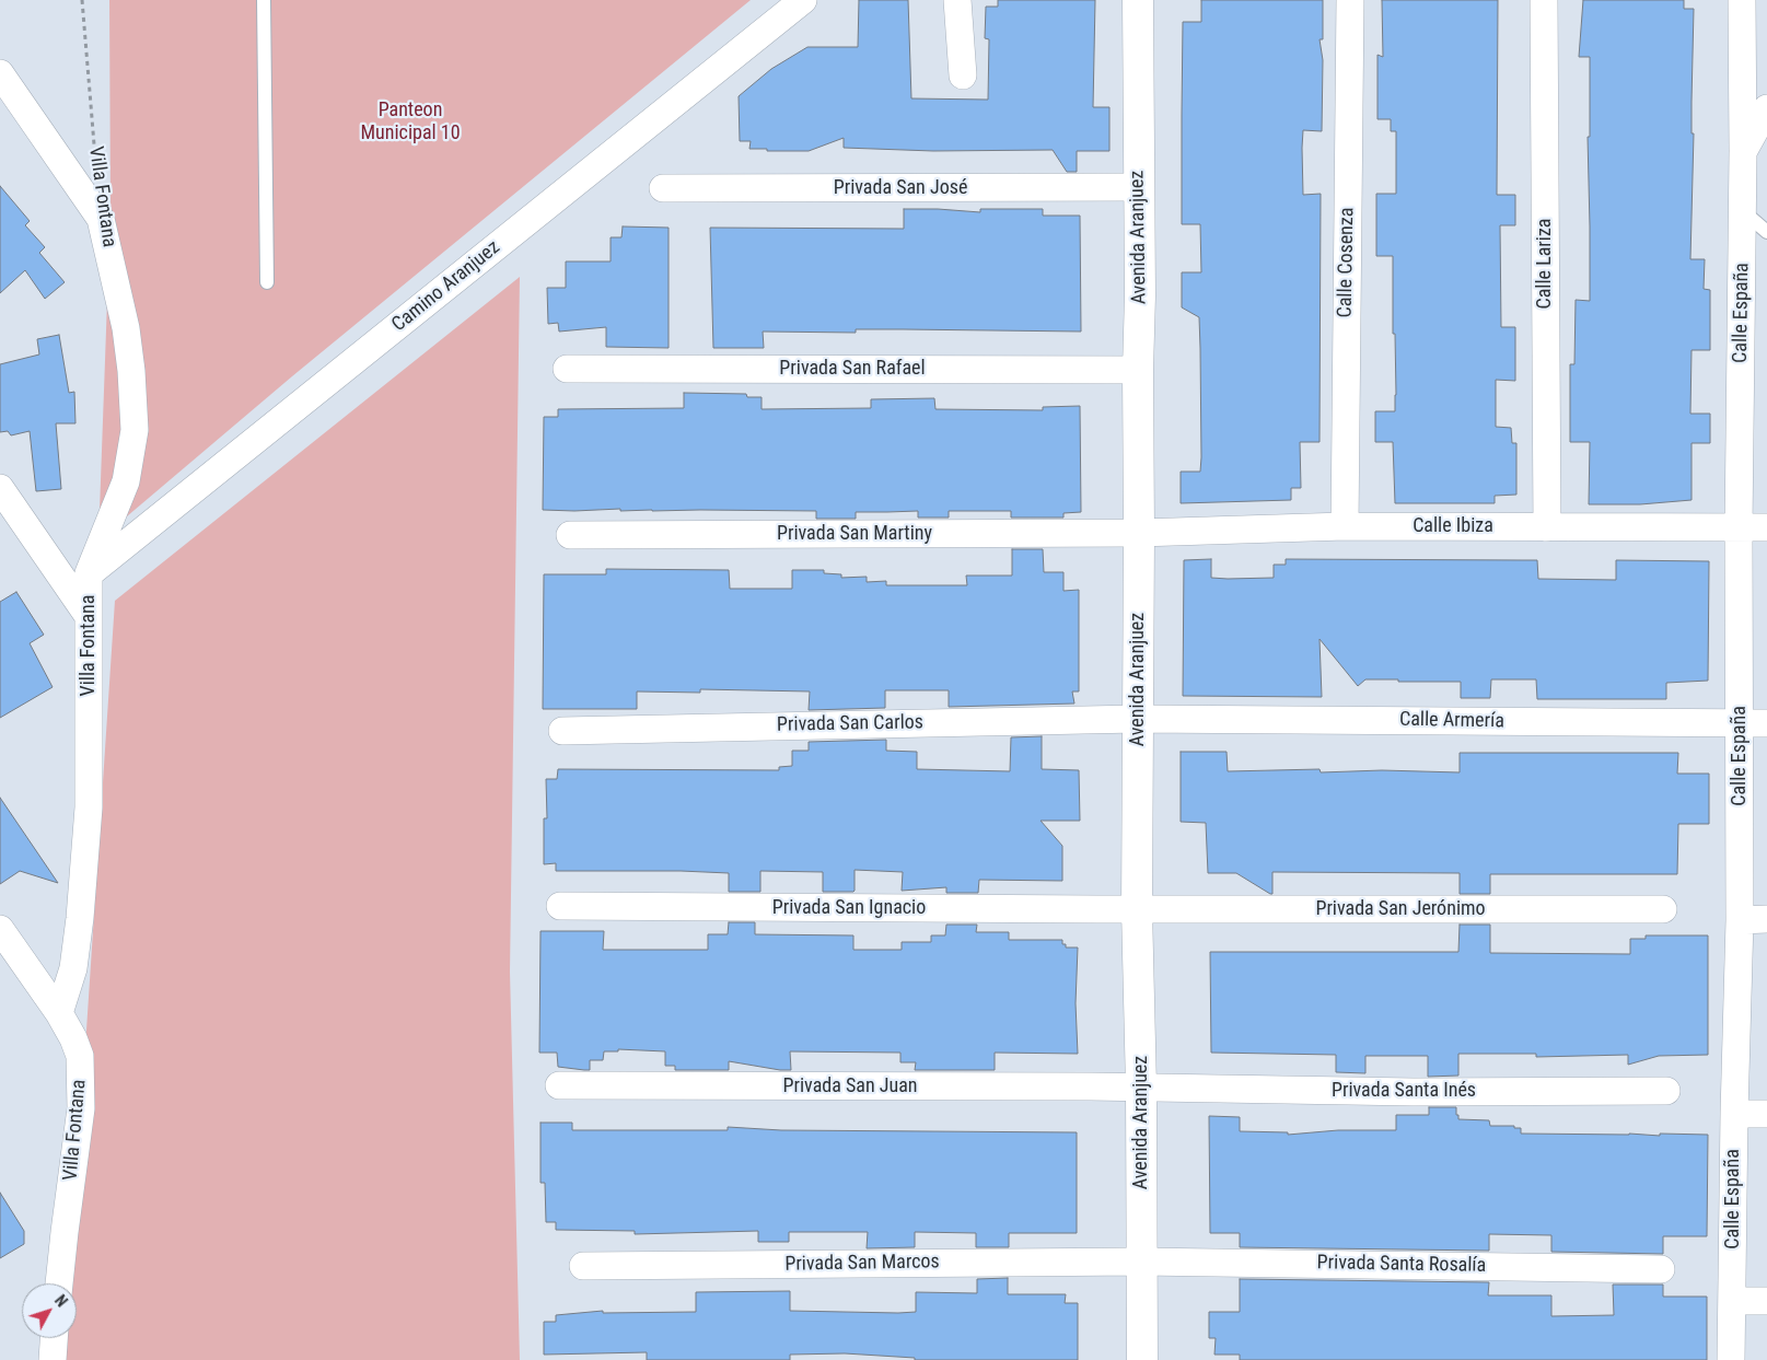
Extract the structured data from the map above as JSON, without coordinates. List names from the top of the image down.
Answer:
{
  "streets": {
    "street": [
      "Privada San José",
      "Villa Fontana",
      "Avenida Aranjuez",
      "Calle Cosenza",
      "Calle Lariza",
      "Camino Aranjuez",
      "Calle España",
      "Privada San Rafael",
      "Calle Ibiza",
      "Privada San Martiny",
      "Calle Armería",
      "Privada San Carlos",
      "Privada San Ignacio",
      "Privada San Jerónimo",
      "Privada San Juan",
      "Privada Santa Inés",
      "Privada San Marcos",
      "Privada Santa Rosalía"
    ]
  },
  "crossings": [
    ["Privada San José", "Avenida Aranjuez"],
    ["Villa Fontana", "Camino Aranjuez"],
    ["Avenida Aranjuez", "Privada San Rafael"],
    ["Avenida Aranjuez", "Calle Ibiza"],
    ["Avenida Aranjuez", "Privada San Martiny"],
    ["Avenida Aranjuez", "Calle Armería"],
    ["Avenida Aranjuez", "Privada San Carlos"],
    ["Avenida Aranjuez", "Privada San Ignacio"],
    ["Avenida Aranjuez", "Privada San Jerónimo"],
    ["Avenida Aranjuez", "Privada San Juan"],
    ["Avenida Aranjuez", "Privada Santa Inés"],
    ["Avenida Aranjuez", "Privada San Marcos"],
    ["Avenida Aranjuez", "Privada Santa Rosalía"],
    ["Calle Cosenza", "Calle Ibiza"],
    ["Calle Lariza", "Calle Ibiza"],
    ["Calle España", "Calle Ibiza"],
    ["Calle España", "Calle Armería"],
    ["Calle Ibiza", "Privada San Martiny"],
    ["Calle Armería", "Privada San Carlos"],
    ["Privada San Ignacio", "Privada San Jerónimo"],
    ["Privada San Juan", "Privada Santa Inés"],
    ["Privada San Marcos", "Privada Santa Rosalía"]
  ],
  "parks": ["Panteon Municipal 10"],
  "north": "top right"
}
